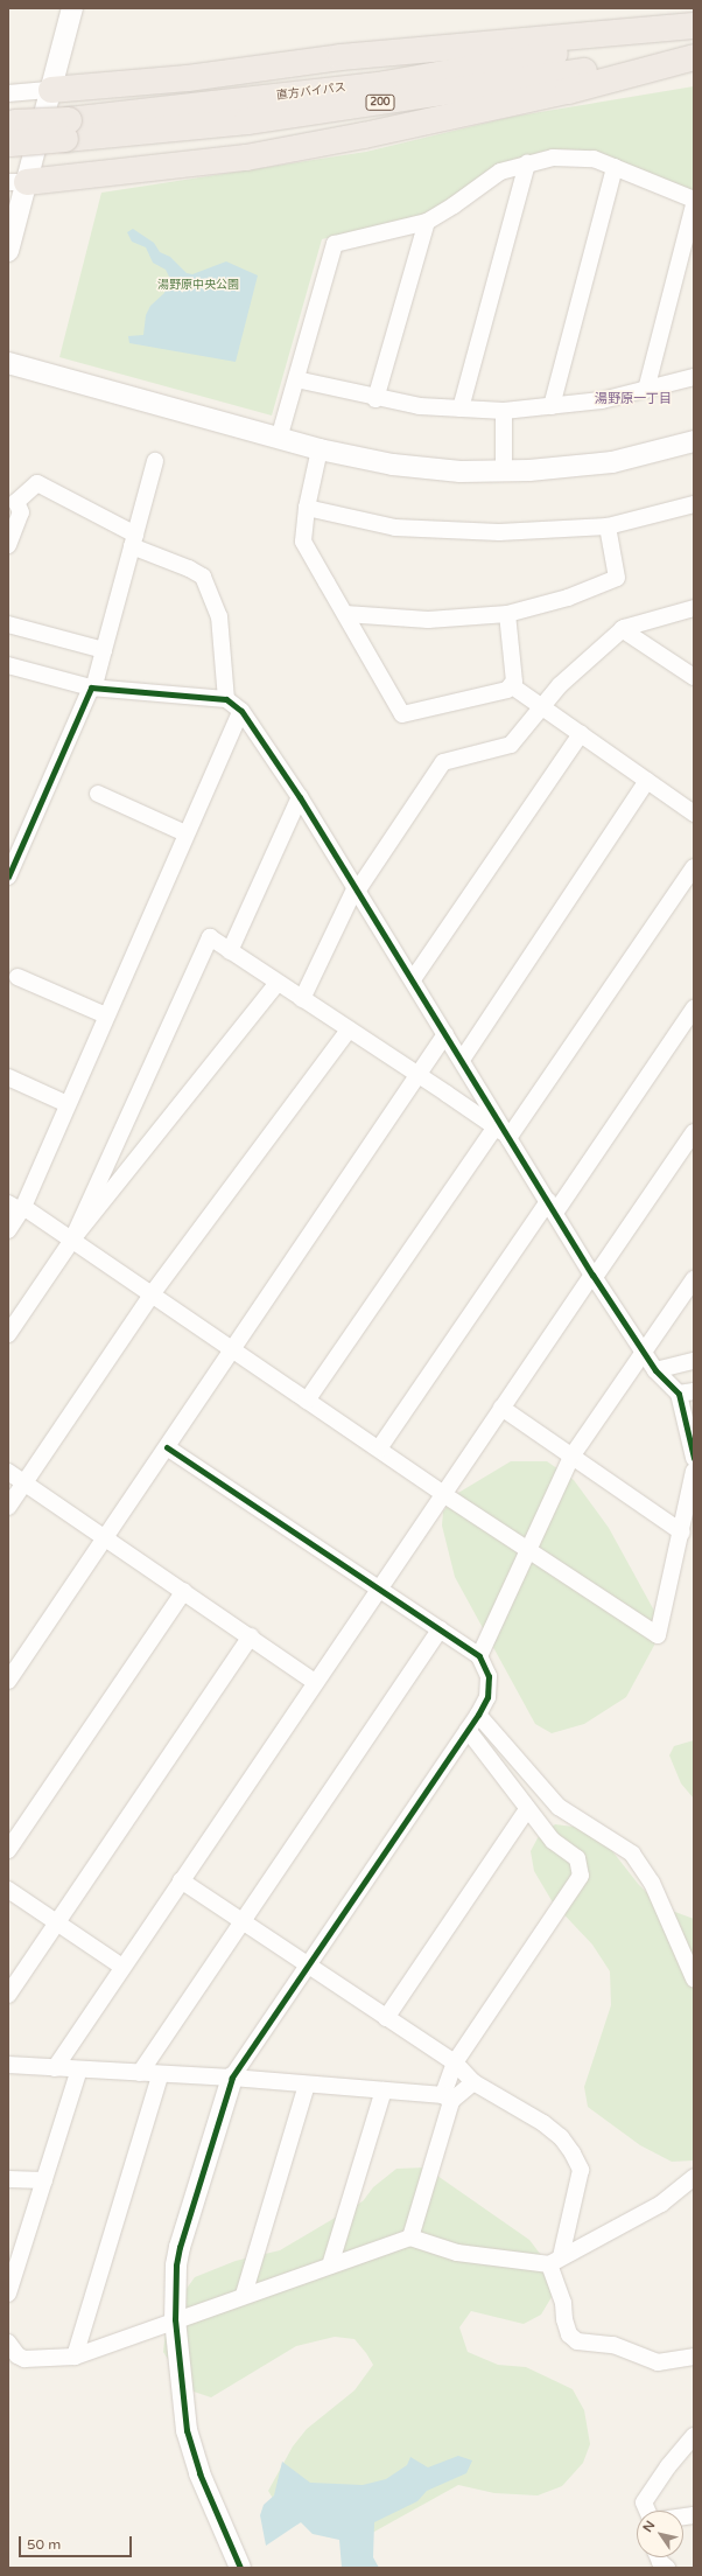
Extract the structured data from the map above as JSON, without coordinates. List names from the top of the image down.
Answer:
{
  "streets": {
    "highway": ["直方バイパス", "200"]
  },
  "districts": ["湯野原一丁目"],
  "parks": ["湯野原中央公園"],
  "scale_bar": "50 m",
  "north": "top left"
}
